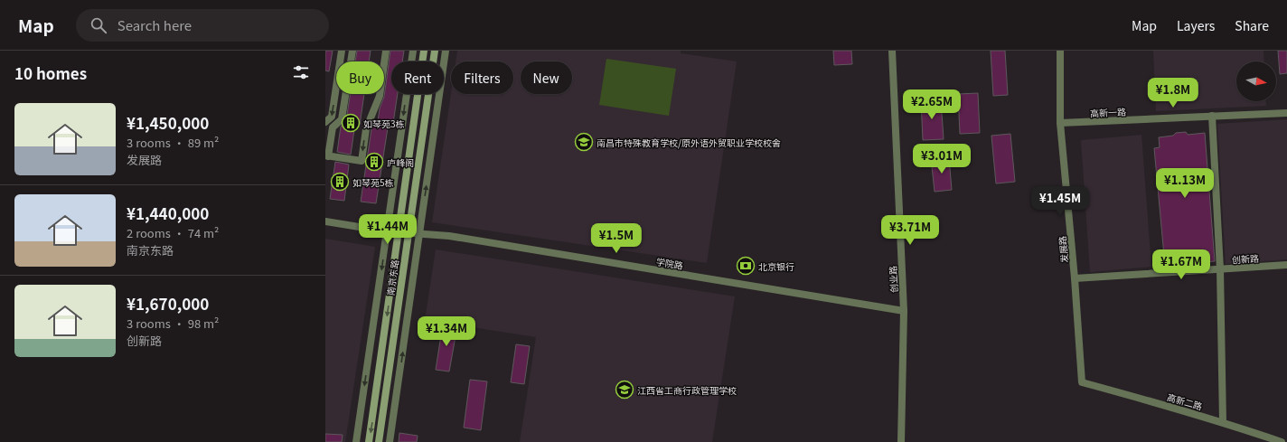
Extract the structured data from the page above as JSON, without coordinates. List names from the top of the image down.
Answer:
{
  "streets": {
    "main road": ["南京东路"],
    "street": [
      "高新一路",
      "发展路",
      "创新路",
      "学院路",
      "创业路",
      "高新二路"
    ]
  },
  "crossings": [
    ["高新一路", "发展路"],
    ["发展路", "创新路"],
    ["发展路", "高新二路"],
    ["学院路", "南京东路"],
    ["学院路", "创业路"]
  ],
  "places": {
    "building": ["如琴苑3栋", "庐峰阁", "如琴苑5栋"],
    "school or university": ["南昌市特殊教育学校/原外语外贸职业学校校舍", "江西省工商行政管理学校"],
    "bank": ["北京银行"]
  },
  "north": "right",
  "page": {
    "header": "Map",
    "search": "Search here",
    "nav": ["Map", "Layers", "Share"],
    "heading": "10 homes",
    "chip": [
      "Buy",
      "Rent",
      "Filters",
      "New"
    ],
    "price": [
      "¥1.8M",
      "¥2.65M",
      "¥3.01M",
      "¥1.13M",
      "¥1.45M",
      "¥1.44M",
      "¥3.71M",
      "¥1.5M",
      "¥1.67M",
      "¥1.34M"
    ],
    "list": [
      {
        "name": "¥1,450,000",
        "note": "3 rooms · 89 m² · 发展路"
      },
      {
        "name": "¥1,440,000",
        "note": "2 rooms · 74 m² · 南京东路"
      },
      {
        "name": "¥1,670,000",
        "note": "3 rooms · 98 m² · 创新路"
      }
    ]
  }
}
